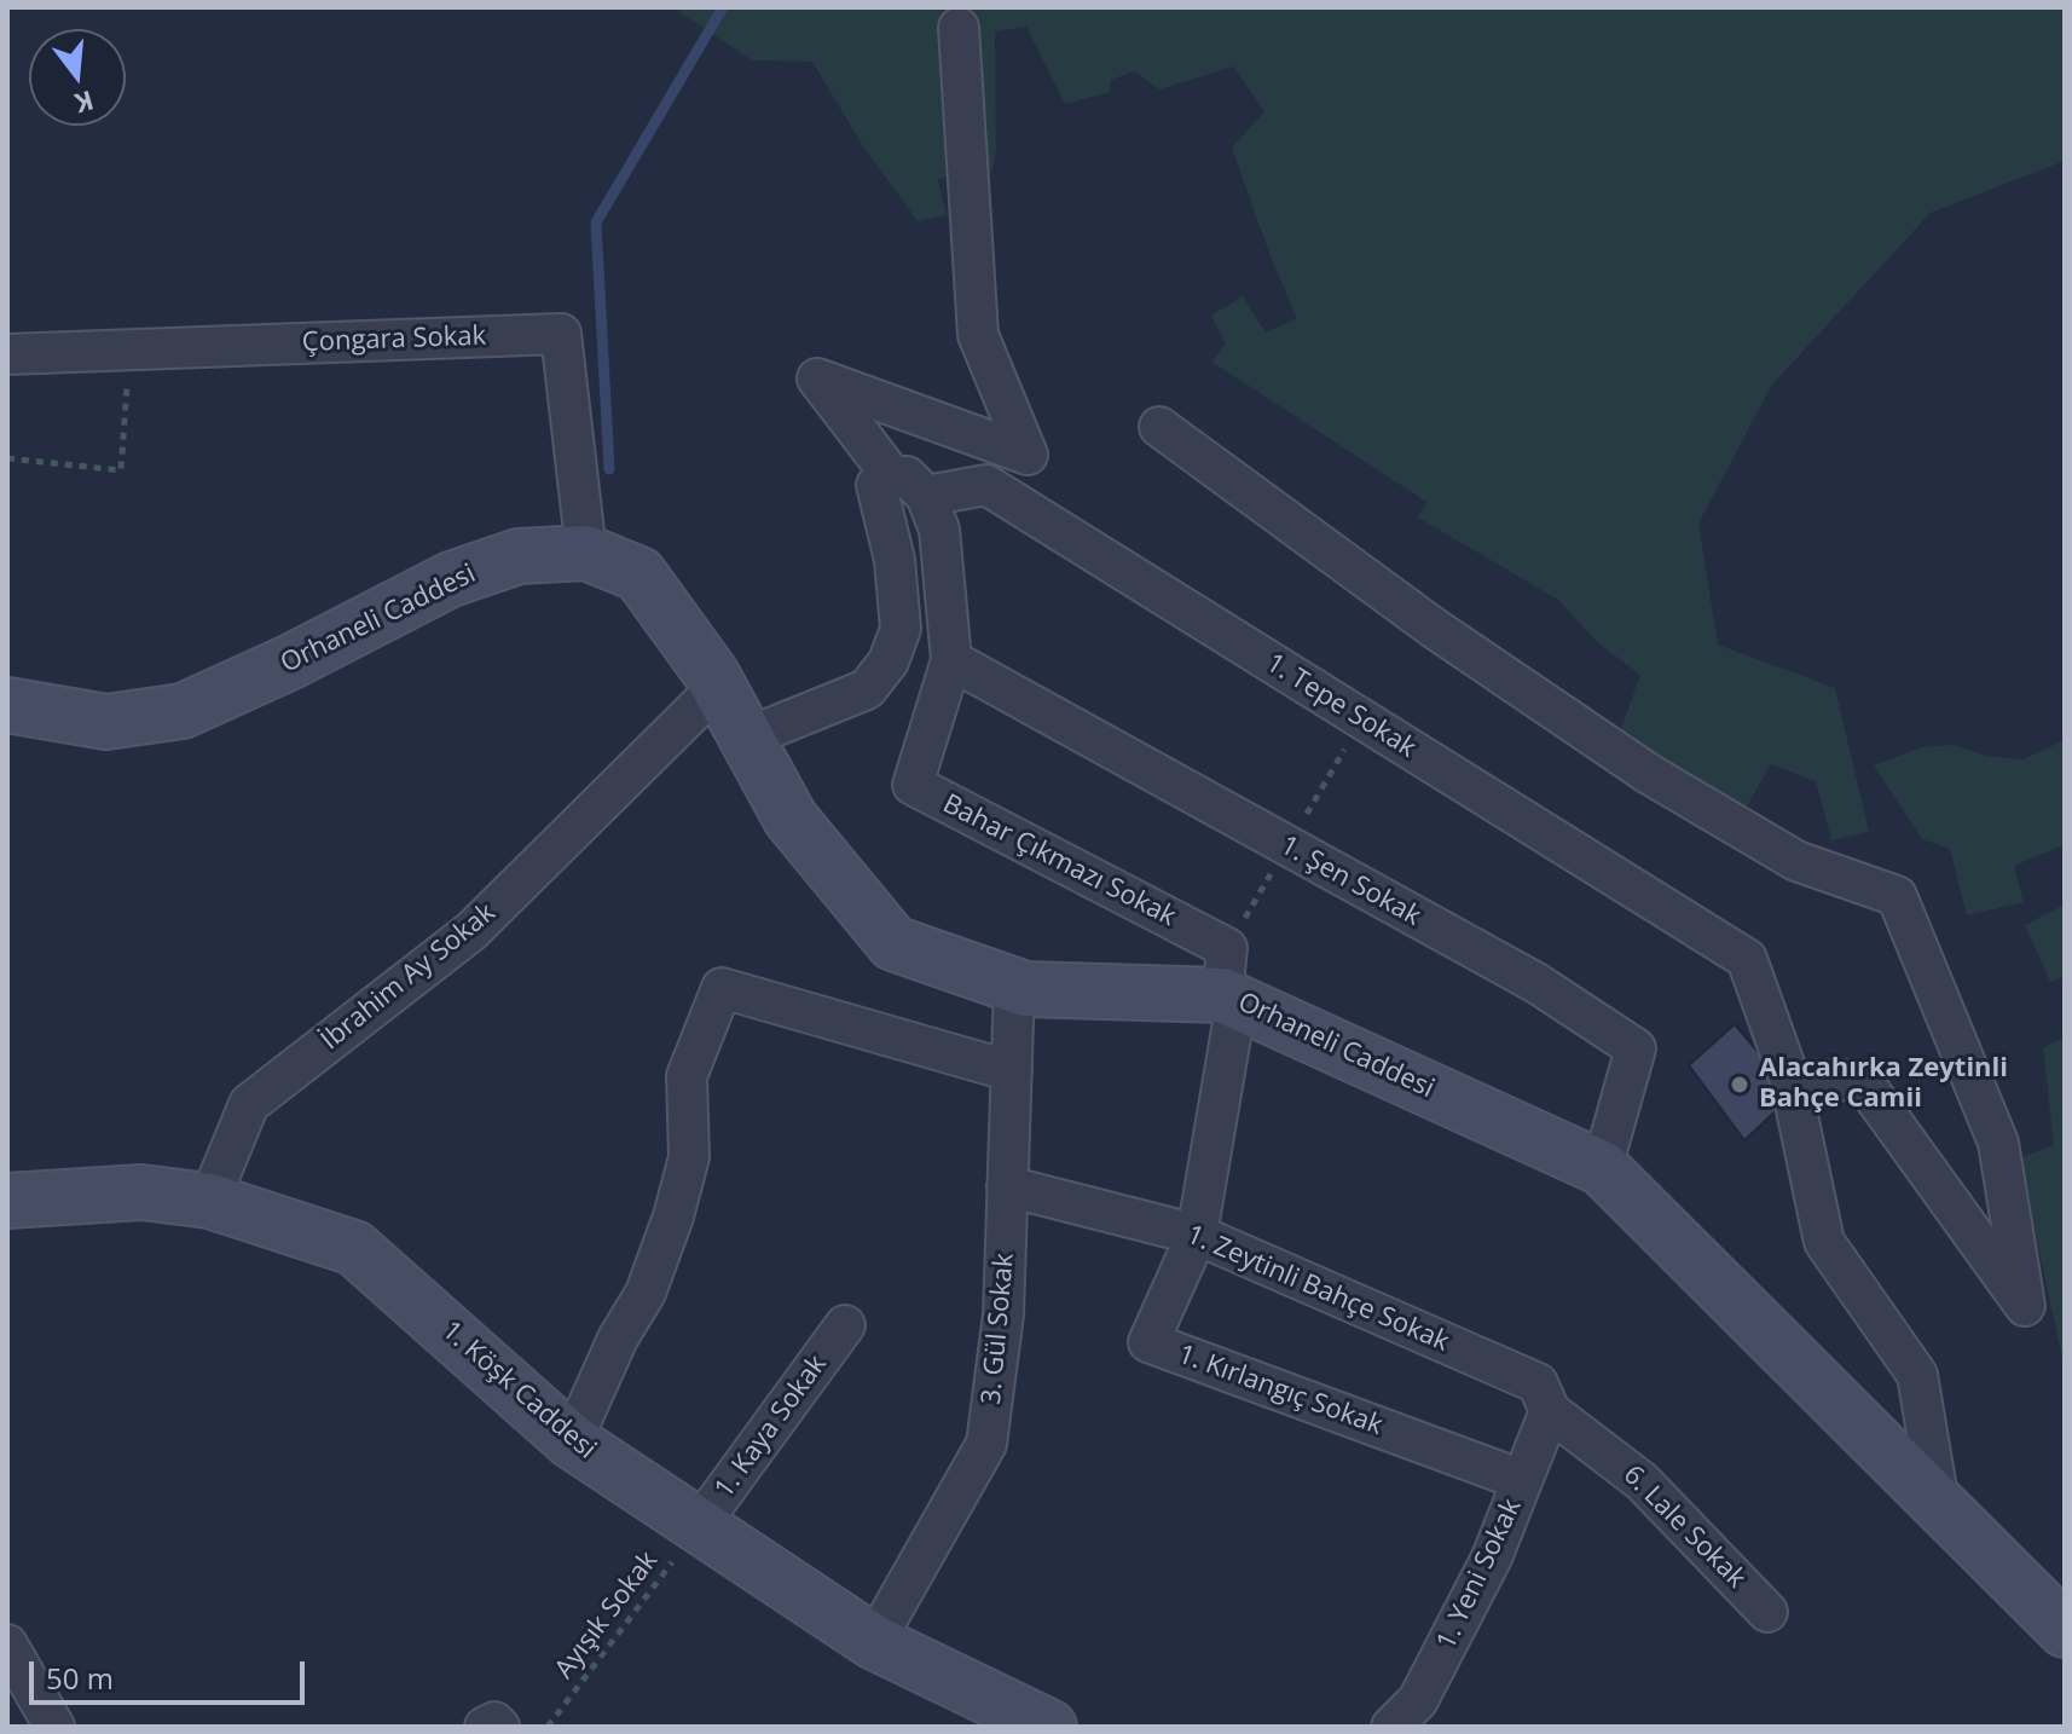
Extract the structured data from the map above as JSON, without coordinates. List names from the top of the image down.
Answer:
{
  "streets": {
    "main road": ["Orhaneli Caddesi", "1. Köşk Caddesi"],
    "street": [
      "Çongara Sokak",
      "1. Tepe Sokak",
      "Bahar Çıkmazı Sokak",
      "1. Şen Sokak",
      "İbrahim Ay Sokak",
      "1. Zeytinli Bahçe Sokak",
      "3. Gül Sokak",
      "1. Kırlangıç Sokak",
      "1. Kaya Sokak",
      "6. Lale Sokak",
      "1. Yeni Sokak"
    ],
    "path": ["Ayışık Sokak"]
  },
  "crossings": [
    ["Çongara Sokak", "Orhaneli Caddesi"],
    ["Orhaneli Caddesi", "Bahar Çıkmazı Sokak"],
    ["Orhaneli Caddesi", "1. Şen Sokak"],
    ["Orhaneli Caddesi", "İbrahim Ay Sokak"],
    ["Orhaneli Caddesi", "3. Gül Sokak"],
    ["Bahar Çıkmazı Sokak", "1. Şen Sokak"],
    ["İbrahim Ay Sokak", "1. Köşk Caddesi"],
    ["1. Zeytinli Bahçe Sokak", "3. Gül Sokak"],
    ["1. Zeytinli Bahçe Sokak", "1. Kırlangıç Sokak"],
    ["1. Zeytinli Bahçe Sokak", "6. Lale Sokak"],
    ["1. Zeytinli Bahçe Sokak", "1. Yeni Sokak"],
    ["3. Gül Sokak", "1. Köşk Caddesi"],
    ["1. Köşk Caddesi", "1. Kaya Sokak"],
    ["1. Köşk Caddesi", "Ayışık Sokak"],
    ["1. Kırlangıç Sokak", "1. Yeni Sokak"],
    ["1. Kaya Sokak", "Ayışık Sokak"],
    ["6. Lale Sokak", "1. Yeni Sokak"]
  ],
  "places": ["Alacahırka Zeytinli Bahçe Camii"],
  "scale_bar": "50 m",
  "north": "bottom"
}
